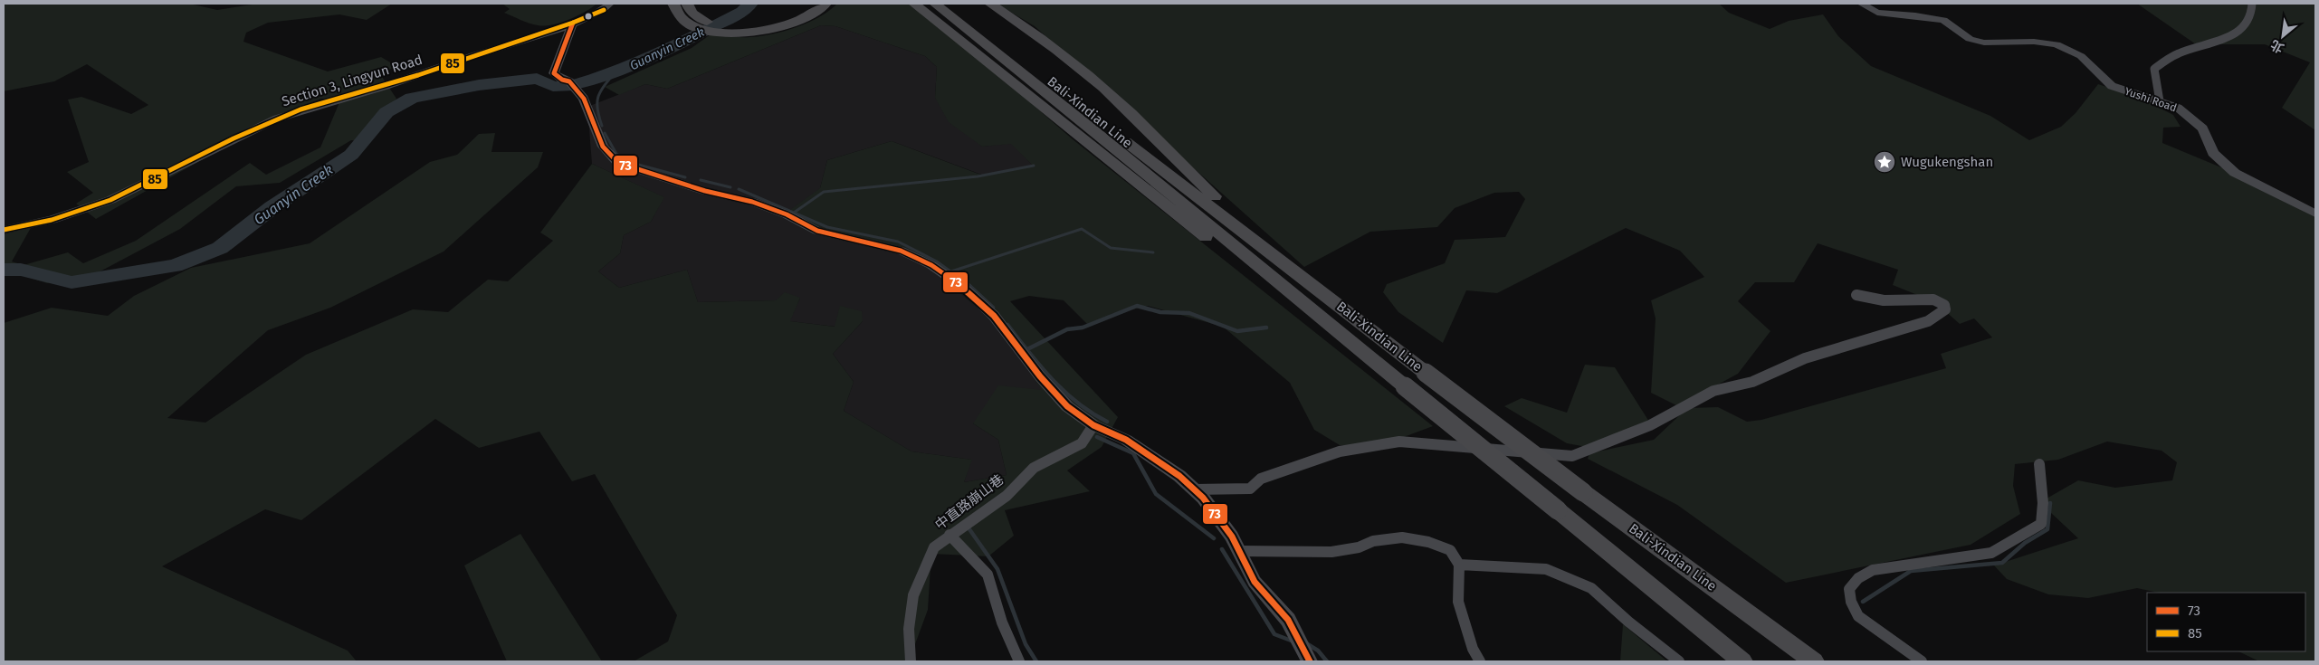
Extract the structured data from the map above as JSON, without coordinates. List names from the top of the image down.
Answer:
{
  "streets": {
    "highway": ["Bali-Xindian Line"],
    "street": ["Section 3, Lingyun Road", "Yushi Road", "中直路崩山巷"]
  },
  "water": ["Guanyin Creek"],
  "places": {
    "place": ["Wugukengshan"]
  },
  "lines": ["transit line 85", "transit line 73"],
  "legend": ["73", "85"],
  "north": "bottom left"
}
